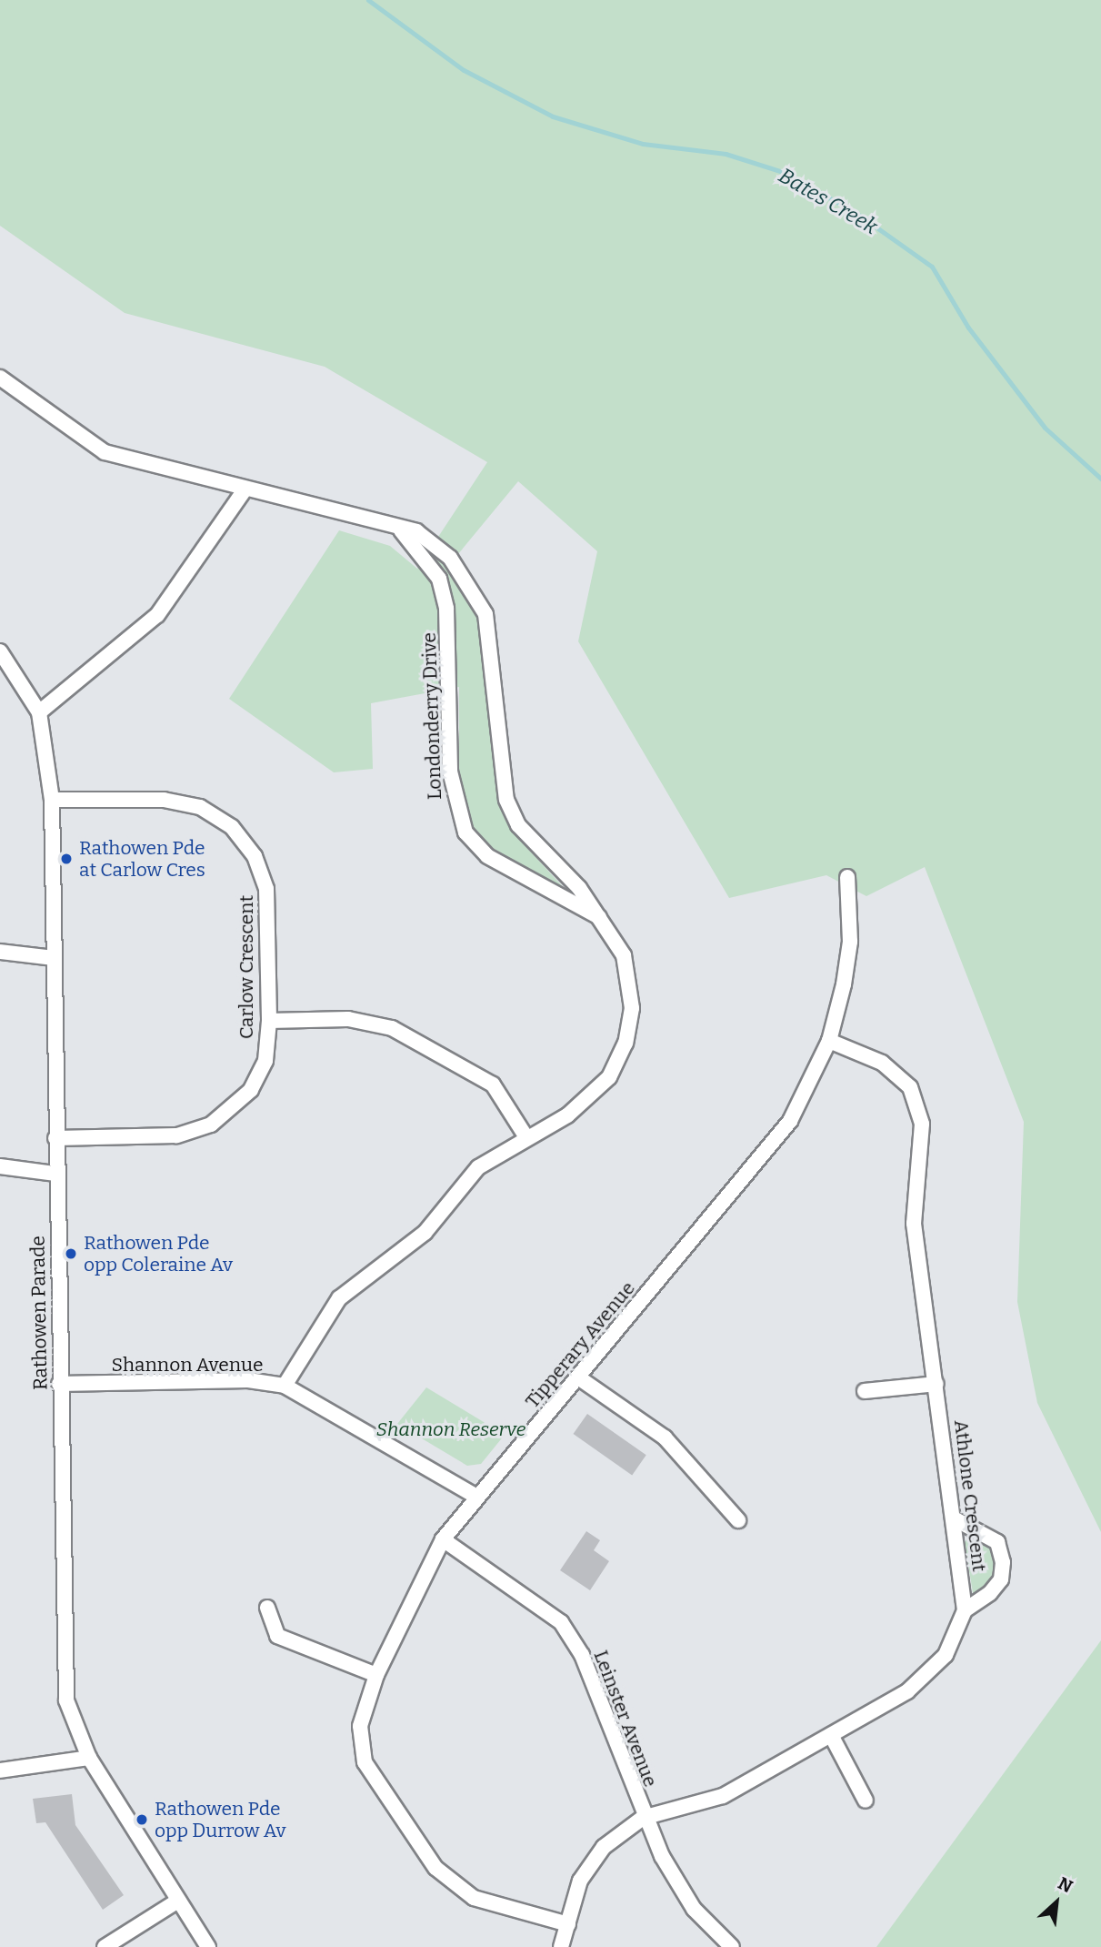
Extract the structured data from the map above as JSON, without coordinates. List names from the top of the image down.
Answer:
{
  "streets": {
    "street": [
      "Londonderry Drive",
      "Carlow Crescent",
      "Rathowen Parade",
      "Tipperary Avenue",
      "Shannon Avenue",
      "Athlone Crescent",
      "Leinster Avenue"
    ]
  },
  "crossings": [
    ["Carlow Crescent", "Rathowen Parade"],
    ["Rathowen Parade", "Shannon Avenue"],
    ["Tipperary Avenue", "Shannon Avenue"],
    ["Tipperary Avenue", "Athlone Crescent"],
    ["Tipperary Avenue", "Leinster Avenue"],
    ["Athlone Crescent", "Leinster Avenue"]
  ],
  "water": ["Bates Creek"],
  "parks": ["Shannon Reserve"],
  "places": ["Rathowen Pde at Carlow Cres", "Rathowen Pde opp Coleraine Av", "Rathowen Pde opp Durrow Av"],
  "north": "top right"
}
